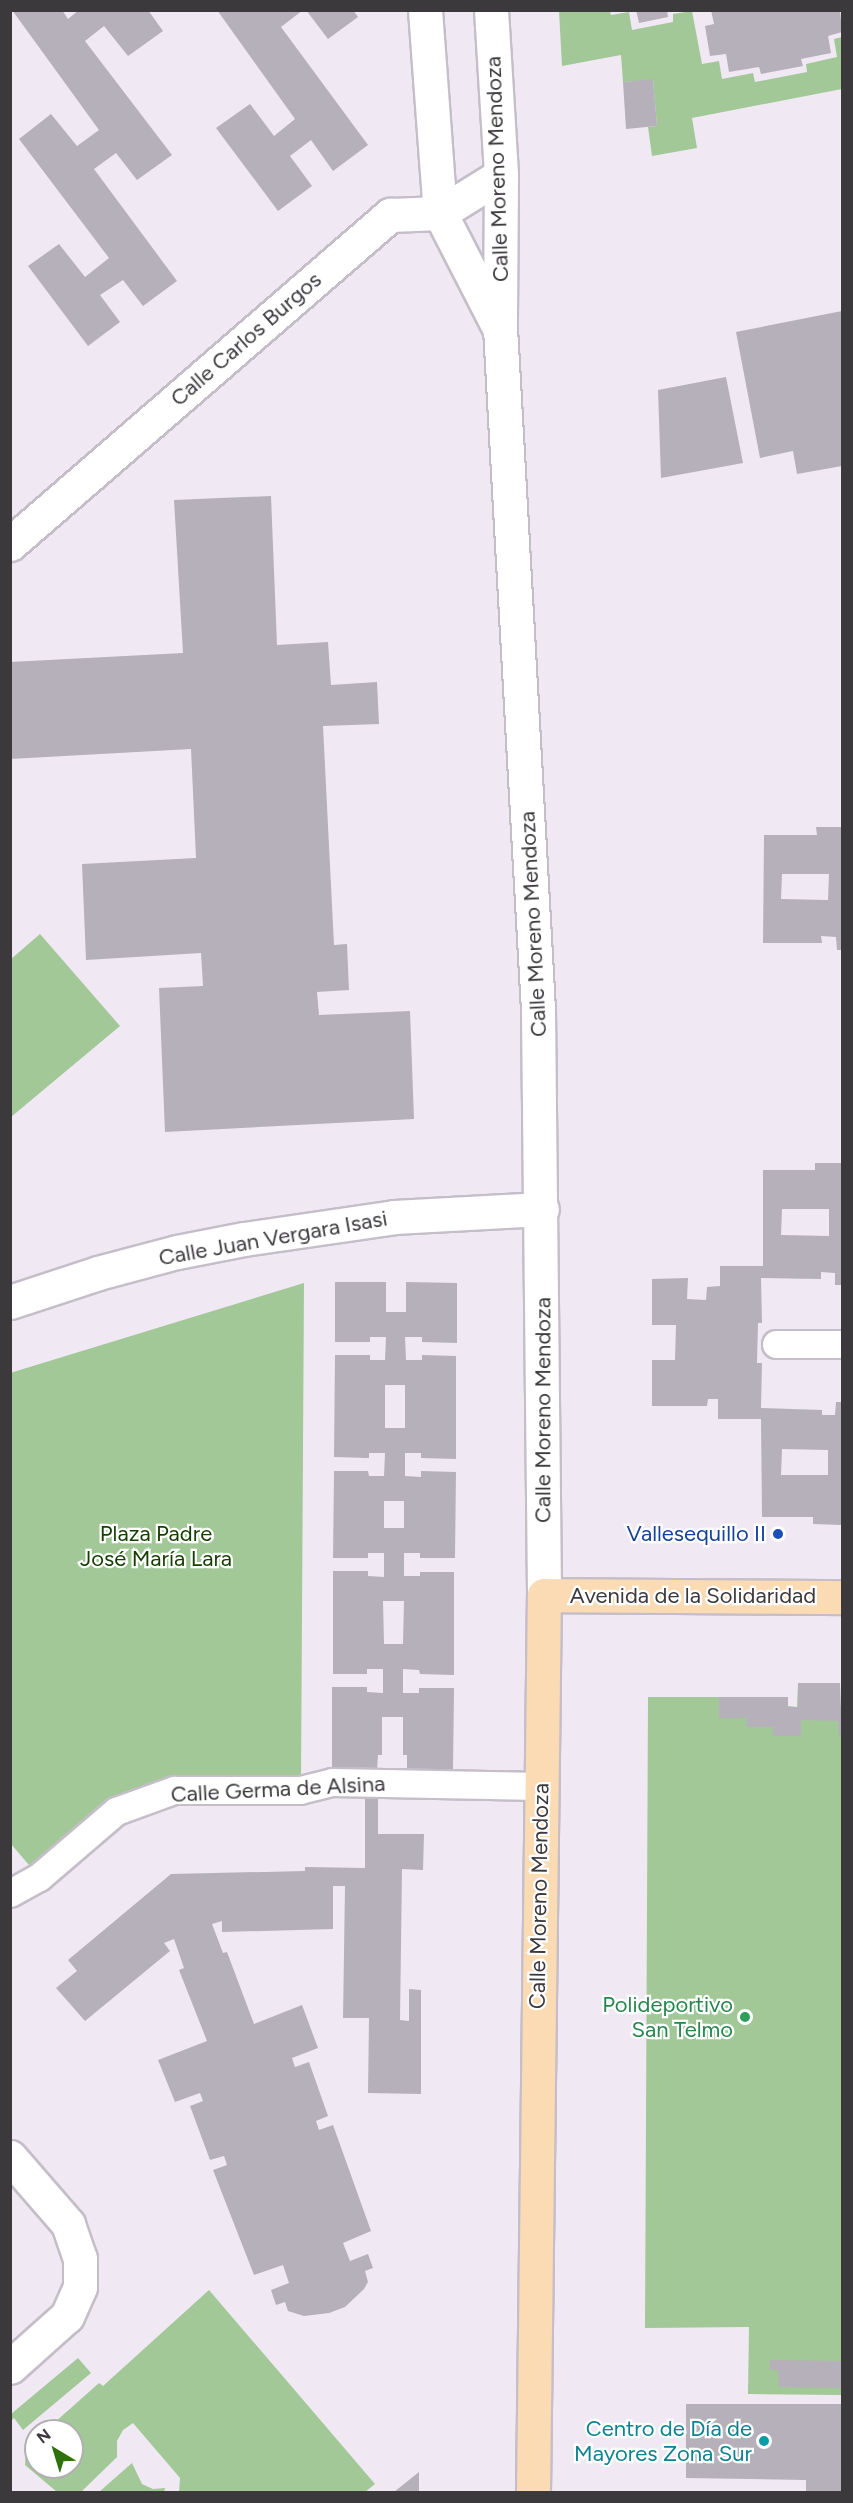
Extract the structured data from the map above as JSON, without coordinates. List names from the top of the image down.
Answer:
{
  "streets": {
    "main road": ["Calle Moreno Mendoza", "Avenida de la Solidaridad"],
    "street": ["Calle Carlos Burgos", "Calle Juan Vergara Isasi", "Calle Germa de Alsina"]
  },
  "crossings": [
    ["Calle Moreno Mendoza", "Calle Carlos Burgos"],
    ["Calle Moreno Mendoza", "Calle Juan Vergara Isasi"],
    ["Calle Moreno Mendoza", "Avenida de la Solidaridad"],
    ["Calle Moreno Mendoza", "Calle Germa de Alsina"]
  ],
  "parks": ["Plaza Padre José María Lara"],
  "places": ["Vallesequillo II", "Polideportivo San Telmo", "Centro de Día de Mayores Zona Sur"],
  "north": "top left"
}
